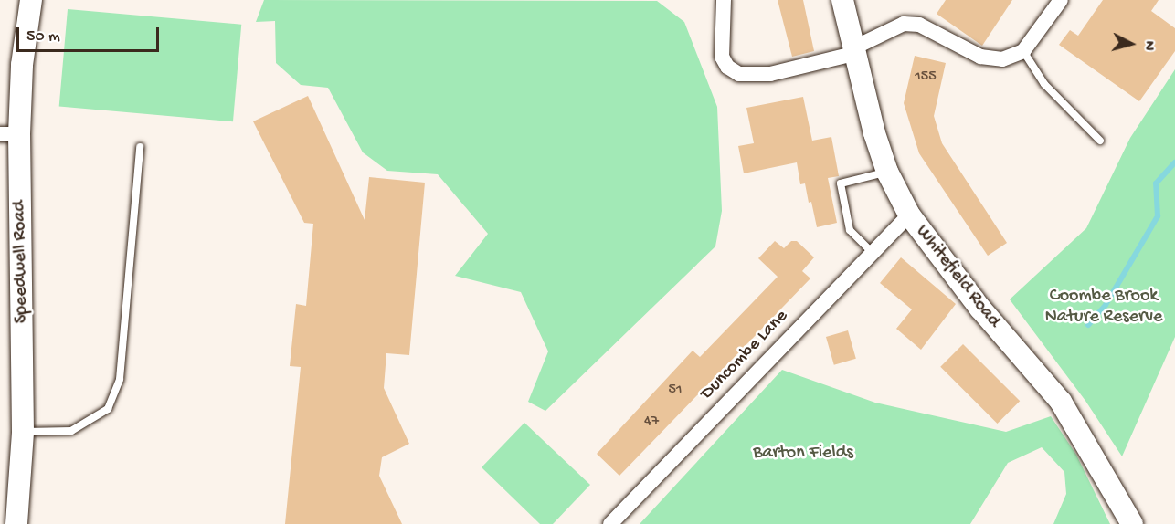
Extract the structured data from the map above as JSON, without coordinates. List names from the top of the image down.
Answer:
{
  "streets": {
    "main road": ["Speedwell Road", "Whitefield Road"],
    "street": ["Duncombe Lane"]
  },
  "crossings": [
    ["Whitefield Road", "Duncombe Lane"]
  ],
  "parks": ["Coombe Brook Nature Reserve", "Barton Fields"],
  "house_numbers": ["155", "51", "47"],
  "scale_bar": "50 m",
  "north": "right"
}
